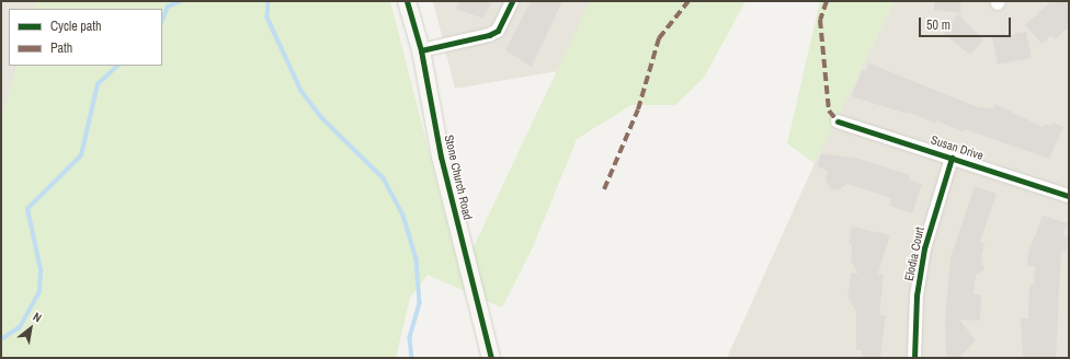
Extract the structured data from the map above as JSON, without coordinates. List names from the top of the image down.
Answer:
{
  "streets": {
    "main road": ["Stone Church Road"],
    "street": ["Susan Drive", "Elodia Court"]
  },
  "crossings": [
    ["Susan Drive", "Elodia Court"]
  ],
  "legend": ["Cycle path", "Path"],
  "scale_bar": "50 m",
  "north": "top right"
}
